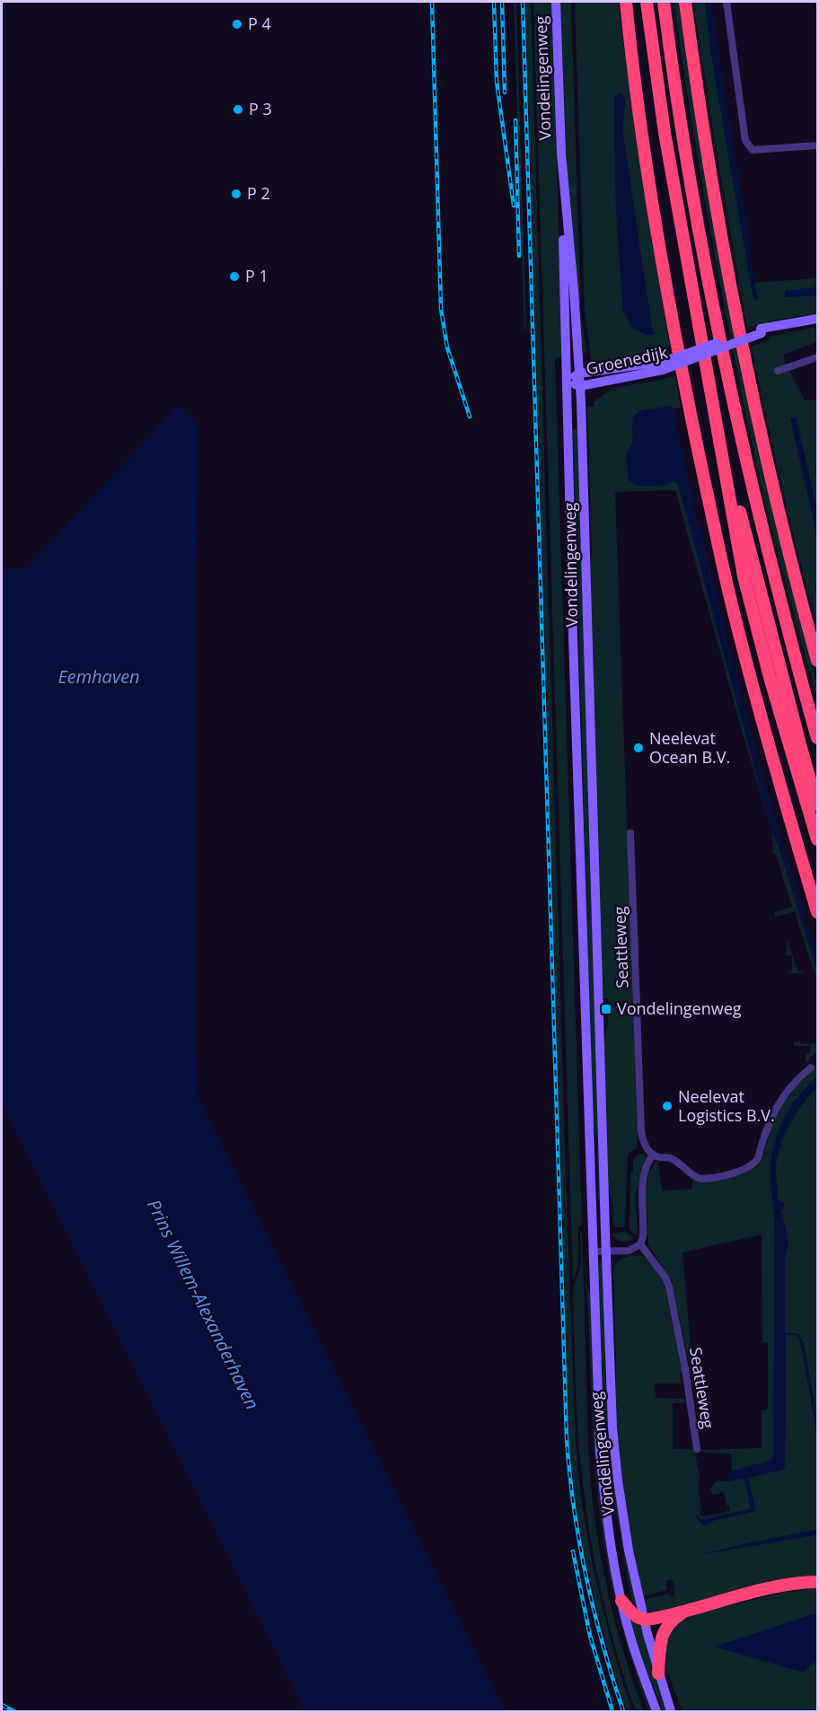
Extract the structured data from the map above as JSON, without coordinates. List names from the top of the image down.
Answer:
{
  "streets": {
    "main road": ["Vondelingenweg", "Groenedijk"],
    "street": ["Seattleweg"]
  },
  "crossings": [
    ["Vondelingenweg", "Groenedijk"]
  ],
  "water": ["Eemhaven", "Prins Willem-Alexanderhaven"],
  "places": {
    "other": [
      "P 4",
      "P 3",
      "P 2",
      "P 1",
      "Neelevat Ocean B.V.",
      "Neelevat Logistics B.V."
    ],
    "transit": ["Vondelingenweg"]
  }
}
